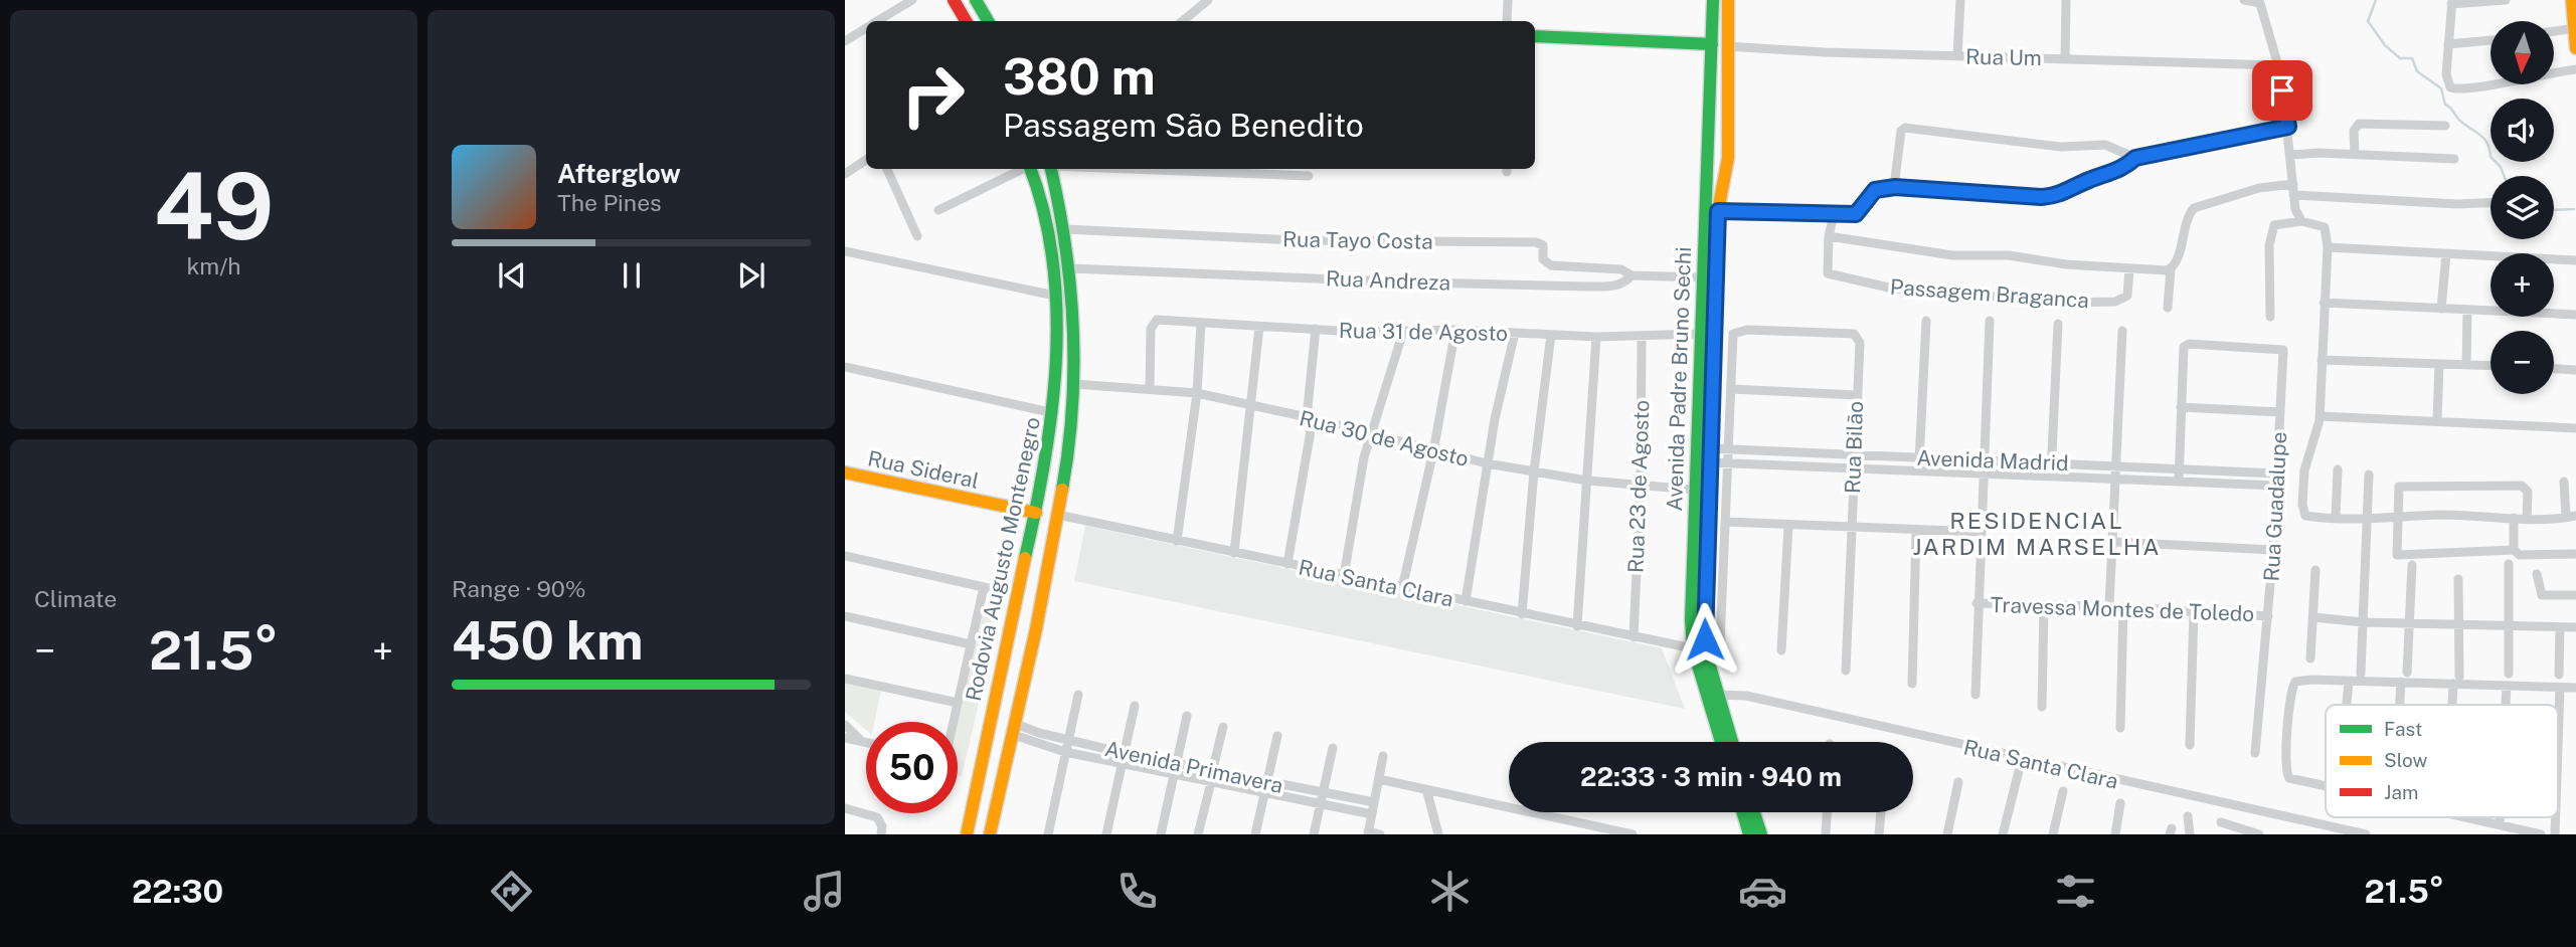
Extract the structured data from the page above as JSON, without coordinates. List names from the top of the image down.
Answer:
{
  "streets": {
    "main road": ["Avenida Padre Bruno Sechi", "Rua Sideral", "Rodovia Augusto Montenegro"],
    "street": [
      "Rua Um",
      "Rua Tayo Costa",
      "Rua Andreza",
      "Passagem Braganca",
      "Rua 31 de Agosto",
      "Rua 30 de Agosto",
      "Rua Bilão",
      "Avenida Madrid",
      "Rua 23 de Agosto",
      "Rua Guadalupe",
      "Rua Santa Clara",
      "Travessa Montes de Toledo",
      "Avenida Primavera"
    ]
  },
  "crossings": [
    ["Rua Um", "Avenida Padre Bruno Sechi"],
    ["Rua Tayo Costa", "Rua Andreza"],
    ["Rua Tayo Costa", "Rodovia Augusto Montenegro"],
    ["Rua Andreza", "Avenida Padre Bruno Sechi"],
    ["Rua Andreza", "Rodovia Augusto Montenegro"],
    ["Rua 31 de Agosto", "Avenida Padre Bruno Sechi"],
    ["Rua 31 de Agosto", "Rua 30 de Agosto"],
    ["Rua 31 de Agosto", "Rua 23 de Agosto"],
    ["Avenida Padre Bruno Sechi", "Rua 30 de Agosto"],
    ["Avenida Padre Bruno Sechi", "Avenida Madrid"],
    ["Avenida Padre Bruno Sechi", "Rua Santa Clara"],
    ["Rua 30 de Agosto", "Rua 23 de Agosto"],
    ["Rua 30 de Agosto", "Rodovia Augusto Montenegro"],
    ["Rua Bilão", "Avenida Madrid"],
    ["Avenida Madrid", "Rua Guadalupe"],
    ["Rua Sideral", "Rodovia Augusto Montenegro"],
    ["Rua 23 de Agosto", "Rua Santa Clara"],
    ["Rua Guadalupe", "Travessa Montes de Toledo"],
    ["Rodovia Augusto Montenegro", "Rua Santa Clara"],
    ["Rodovia Augusto Montenegro", "Avenida Primavera"]
  ],
  "districts": ["RESIDENCIAL JARDIM MARSELHA"],
  "legend": ["Fast", "Slow", "Jam"],
  "north": "bottom",
  "page": {
    "tile": [
      ["49", "km/h"],
      "Climate",
      ["Range · 90%", "450 km"]
    ],
    "map_buttons": ["+", "−"],
    "turn": ["380 m", "Passagem São Benedito"],
    "song": ["Afterglow", "The Pines"],
    "heat": ["−", "21.5°", "+"],
    "limit": "50",
    "trip": "22:33 · 3 min · 940 m",
    "tabs": ["22:30", "21.5°"]
  }
}
